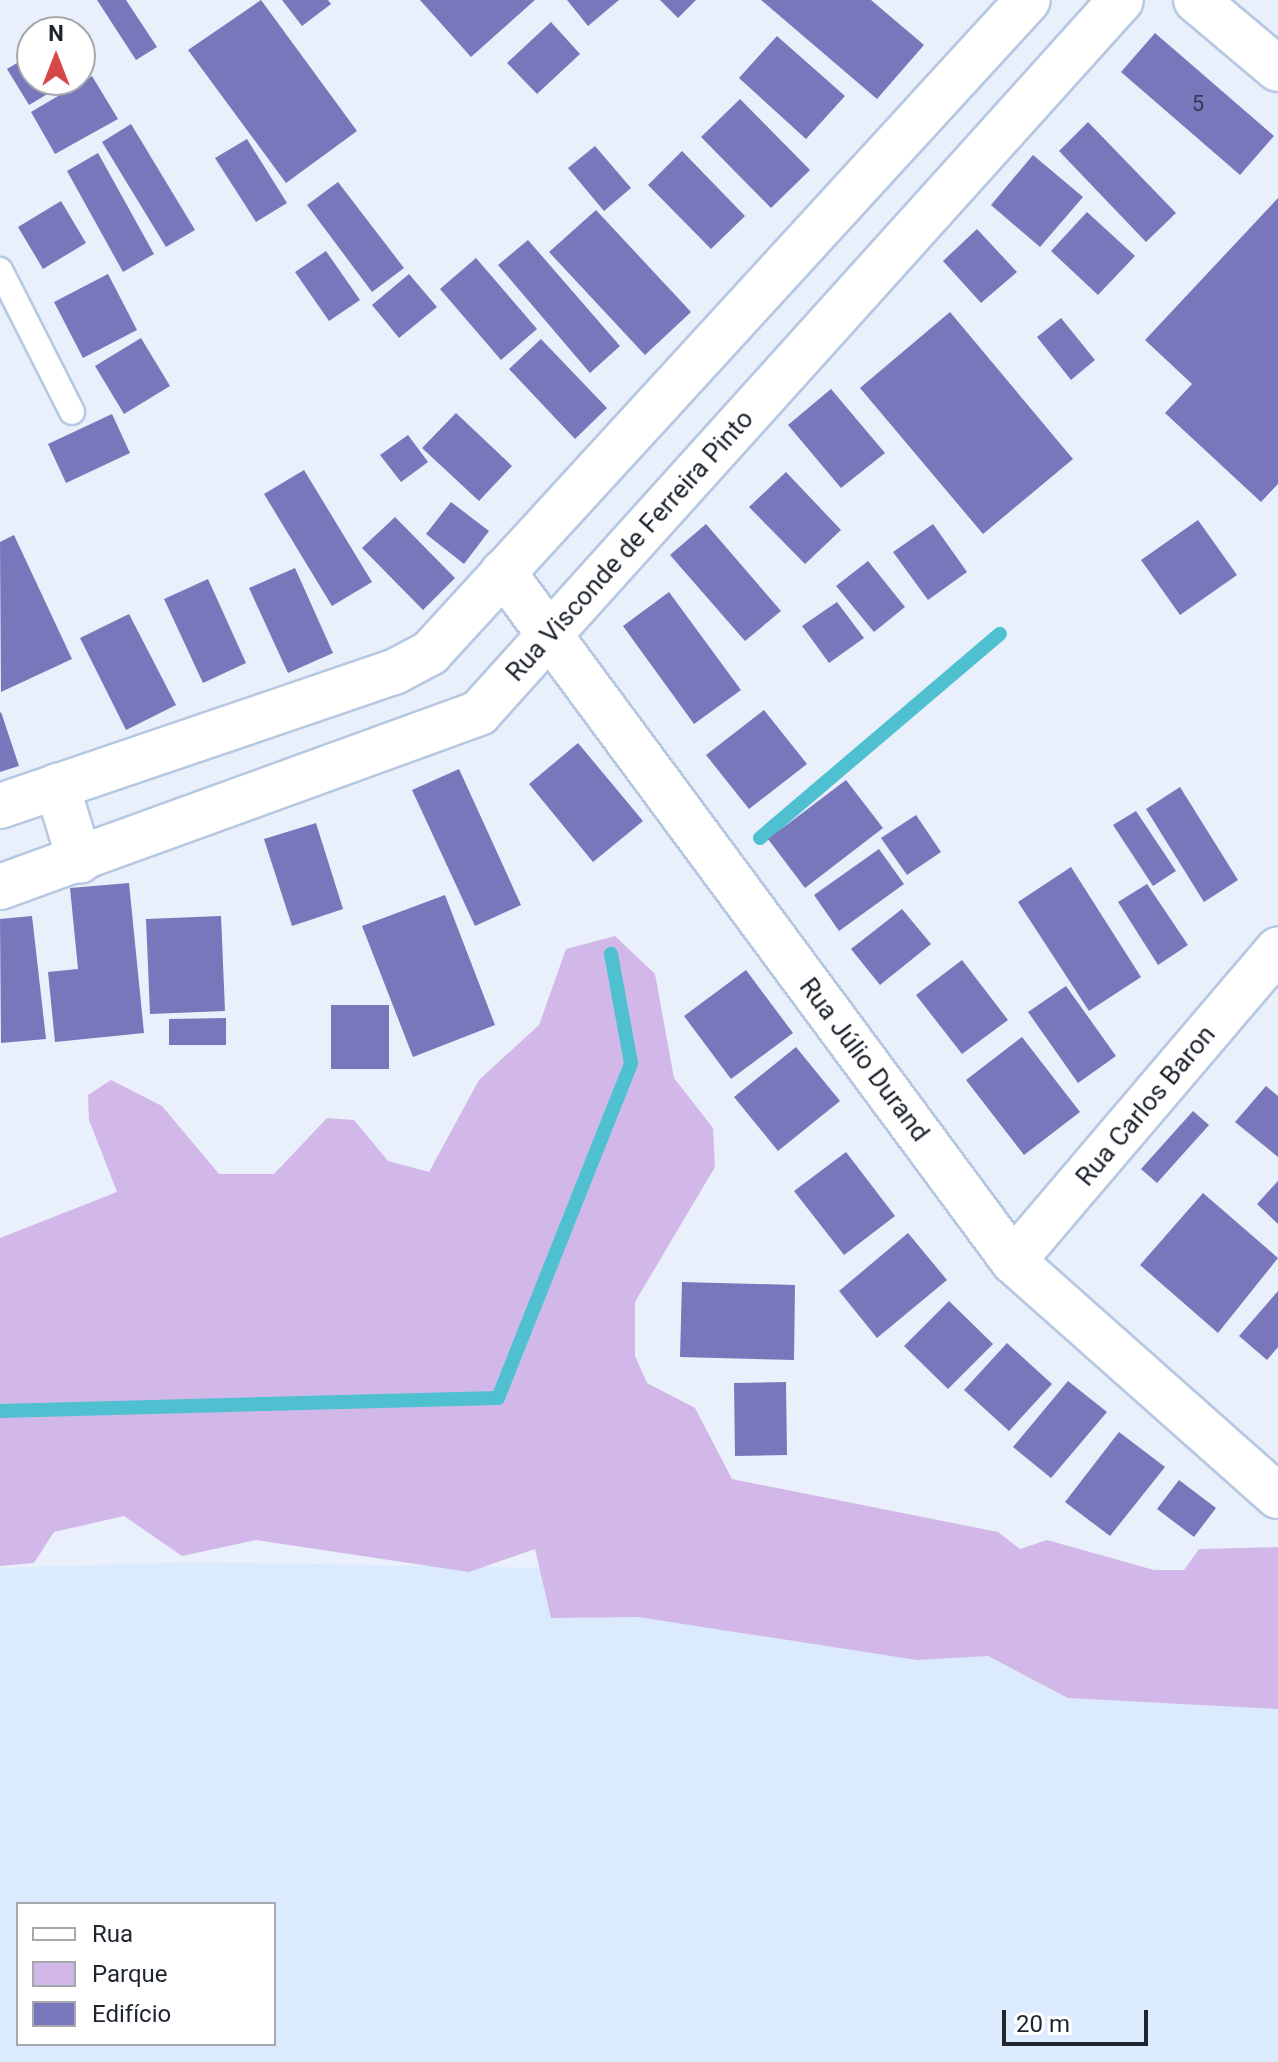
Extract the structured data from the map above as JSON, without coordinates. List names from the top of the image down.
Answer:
{
  "streets": {
    "street": ["Rua Visconde de Ferreira Pinto", "Rua Júlio Durand", "Rua Carlos Baron"]
  },
  "crossings": [
    ["Rua Visconde de Ferreira Pinto", "Rua Júlio Durand"],
    ["Rua Júlio Durand", "Rua Carlos Baron"]
  ],
  "house_numbers": ["5"],
  "legend": ["Rua", "Parque", "Edifício"],
  "scale_bar": "20 m",
  "north": "top"
}
